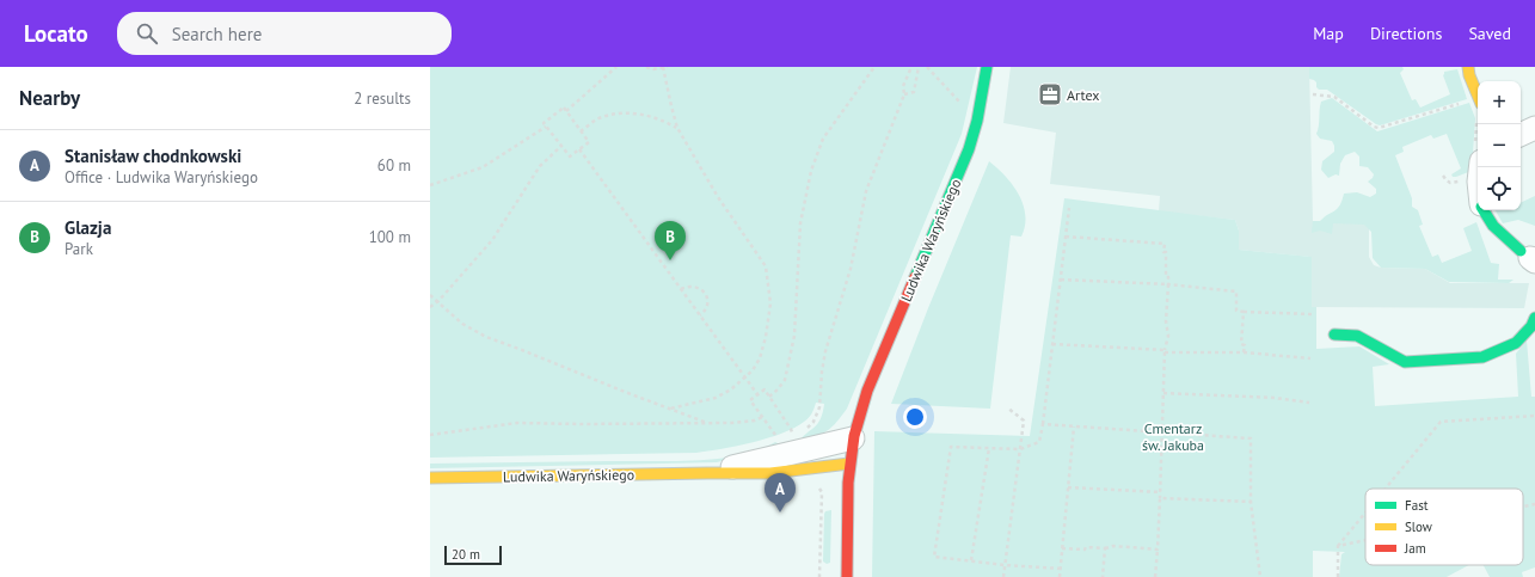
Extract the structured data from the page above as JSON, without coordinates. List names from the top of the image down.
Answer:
{
  "streets": {
    "street": ["Ludwika Waryńskiego"]
  },
  "parks": ["Cmentarz św. Jakuba"],
  "places": {
    "office": ["Artex"]
  },
  "legend": ["Fast", "Slow", "Jam"],
  "scale_bar": "20 m",
  "page": {
    "header": "Locato",
    "search": "Search here",
    "nav": ["Map", "Directions", "Saved"],
    "heading": ["Nearby", "2 results"],
    "map_buttons": ["+", "−"],
    "list": [
      {
        "mark": "A",
        "name": "Stanisław chodnkowski",
        "note": "Office · Ludwika Waryńskiego",
        "value": "60 m"
      },
      {
        "mark": "B",
        "name": "Glazja",
        "note": "Park",
        "value": "100 m"
      }
    ],
    "pins": ["B", "A"],
    "scale": "20 m"
  }
}
